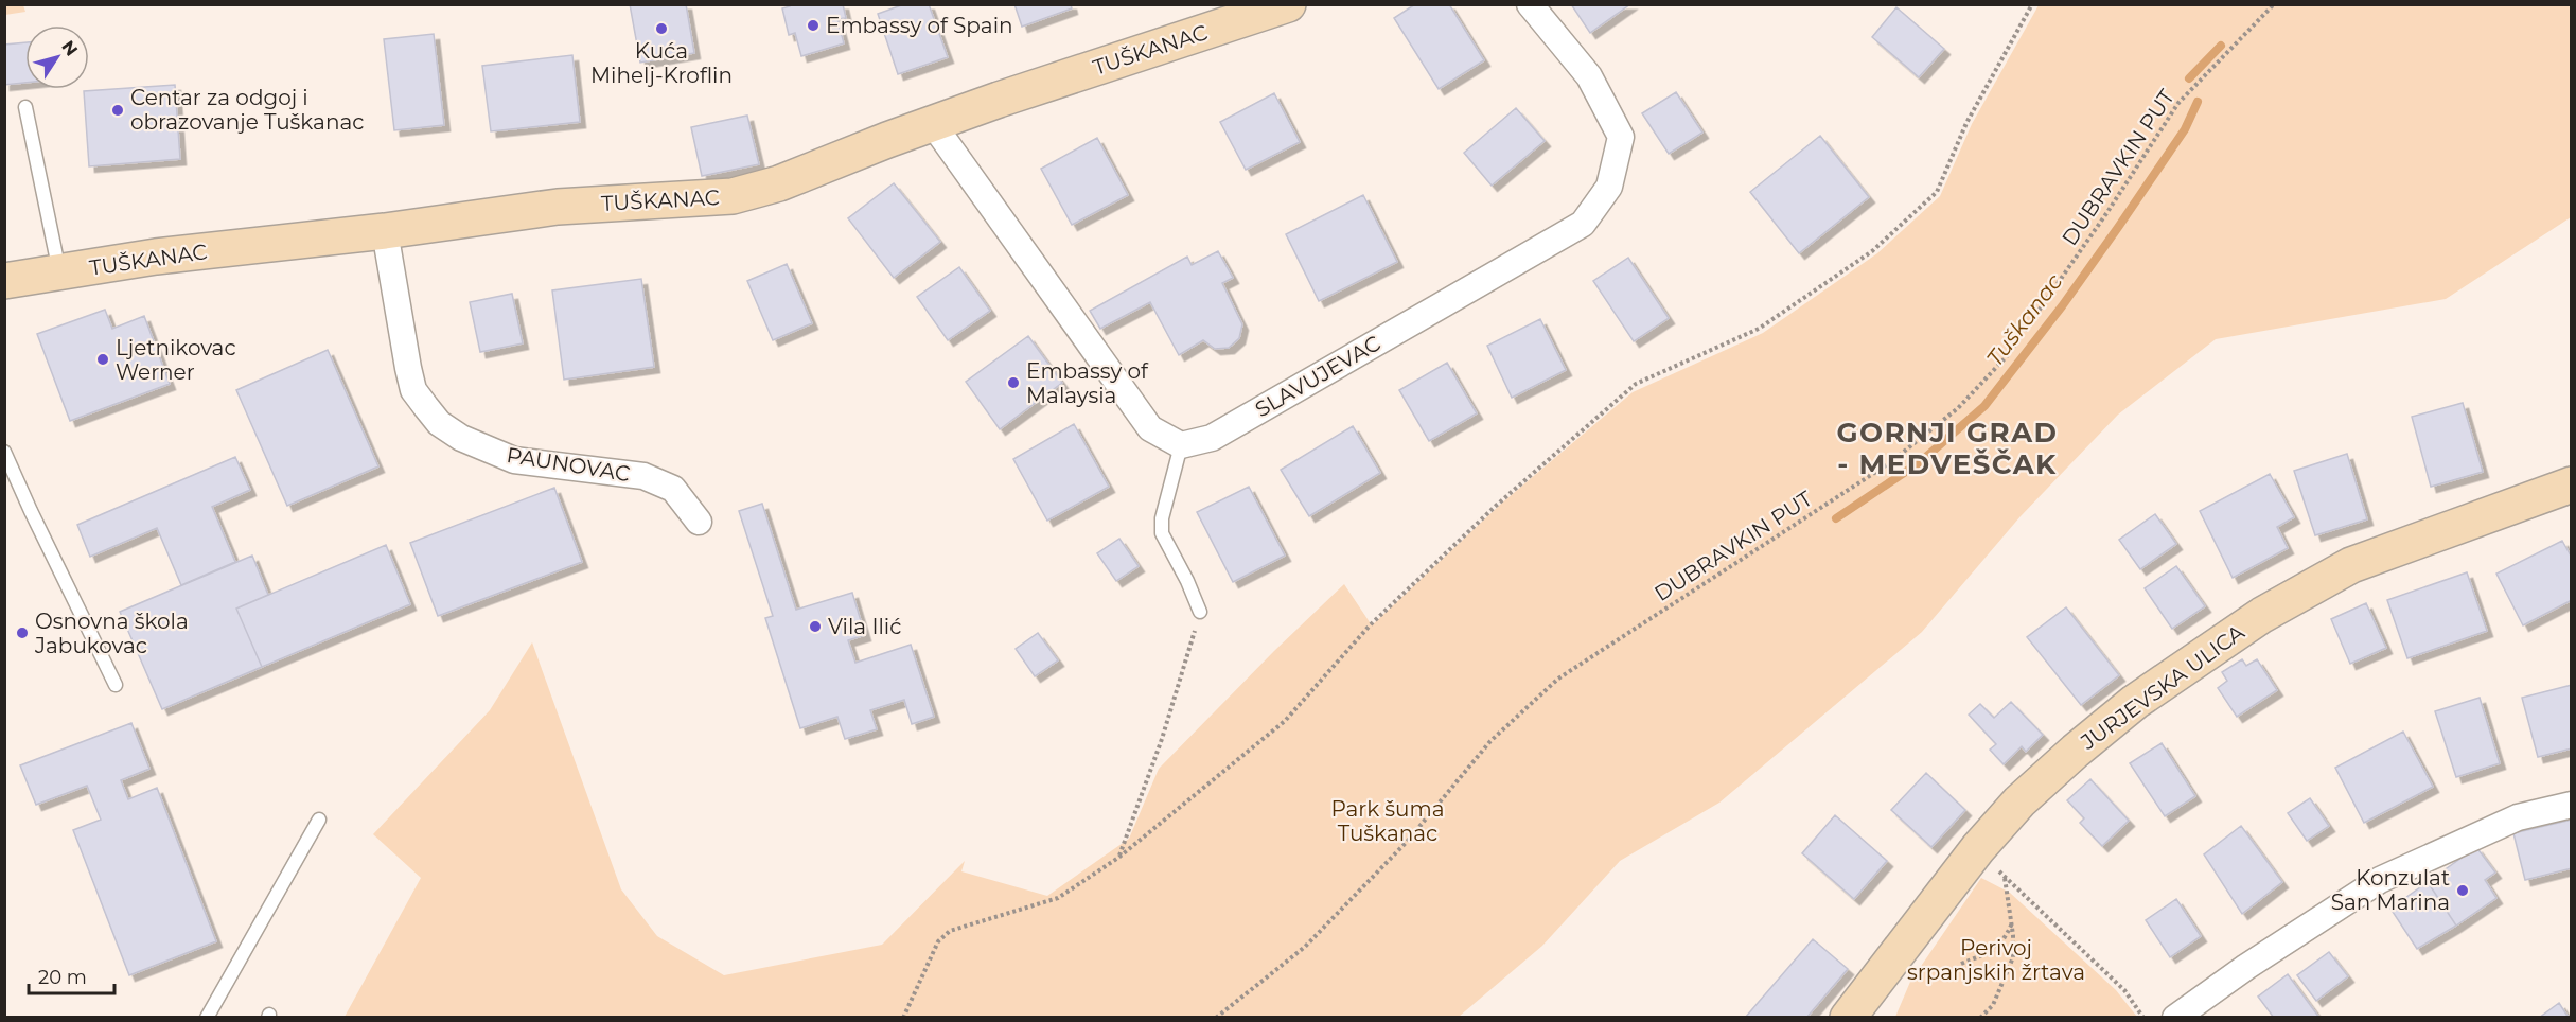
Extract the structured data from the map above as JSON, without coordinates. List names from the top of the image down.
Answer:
{
  "streets": {
    "street": [
      "TUŠKANAC",
      "SLAVUJEVAC",
      "PAUNOVAC",
      "JURJEVSKA ULICA"
    ],
    "path": ["DUBRAVKIN PUT"]
  },
  "crossings": [
    ["TUŠKANAC", "PAUNOVAC"]
  ],
  "districts": ["GORNJI GRAD - MEDVEŠČAK"],
  "water": ["Tuškanac"],
  "parks": ["Park šuma Tuškanac", "Perivoj srpanjskih žrtava"],
  "places": [
    "Embassy of Spain",
    "Kuća Mihelj-Kroflin",
    "Centar za odgoj i obrazovanje Tuškanac",
    "Ljetnikovac Werner",
    "Embassy of Malaysia",
    "Vila Ilić",
    "Osnovna škola Jabukovac",
    "Konzulat San Marina"
  ],
  "scale_bar": "20 m",
  "north": "top right"
}
